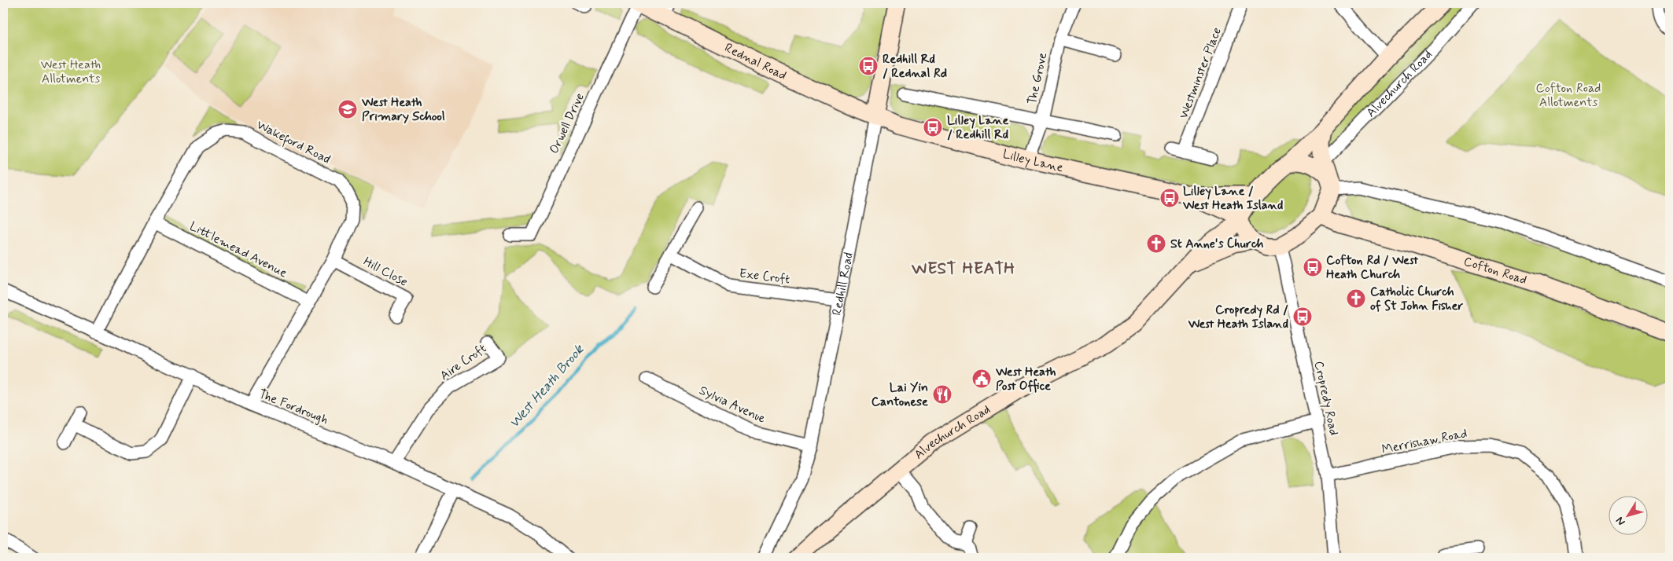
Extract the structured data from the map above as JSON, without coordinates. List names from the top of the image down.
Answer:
{
  "streets": {
    "street": [
      "Rednal Road",
      "Westminster Place",
      "The Grove",
      "Alvechurch Road",
      "Orwell Drive",
      "Wakeford Road",
      "Lilley Lane",
      "Littlemead Avenue",
      "Cofton Road",
      "Hill Close",
      "Exe Croft",
      "Redhill Road",
      "Aire Croft",
      "Cropredy Road",
      "Sylvia Avenue",
      "The Fordrough",
      "Merrishaw Road"
    ]
  },
  "crossings": [
    ["Rednal Road", "Orwell Drive"],
    ["Rednal Road", "Lilley Lane"],
    ["Rednal Road", "Redhill Road"],
    ["The Grove", "Lilley Lane"],
    ["Alvechurch Road", "Lilley Lane"],
    ["Wakeford Road", "Littlemead Avenue"],
    ["Wakeford Road", "Hill Close"],
    ["Wakeford Road", "The Fordrough"],
    ["Lilley Lane", "Redhill Road"],
    ["Exe Croft", "Redhill Road"],
    ["Redhill Road", "Sylvia Avenue"],
    ["Aire Croft", "The Fordrough"],
    ["Cropredy Road", "Merrishaw Road"]
  ],
  "districts": ["WEST HEATH"],
  "water": ["West Heath Brook"],
  "parks": ["West Heath Allotments", "Cofton Road Allotments"],
  "places": {
    "bus stop": [
      "Redhill Rd / Rednal Rd",
      "Lilley Lane / Redhill Rd",
      "Lilley Lane / West Heath Island",
      "Cofton Rd / West Heath Church",
      "Cropredy Rd / West Heath Island"
    ],
    "school or university": ["West Heath Primary School"],
    "church": ["St Anne's Church", "Catholic Church of St John Fisher"],
    "public building": ["West Heath Post Office"],
    "restaurant": ["Lai Yin Cantonese"]
  },
  "north": "bottom left"
}
